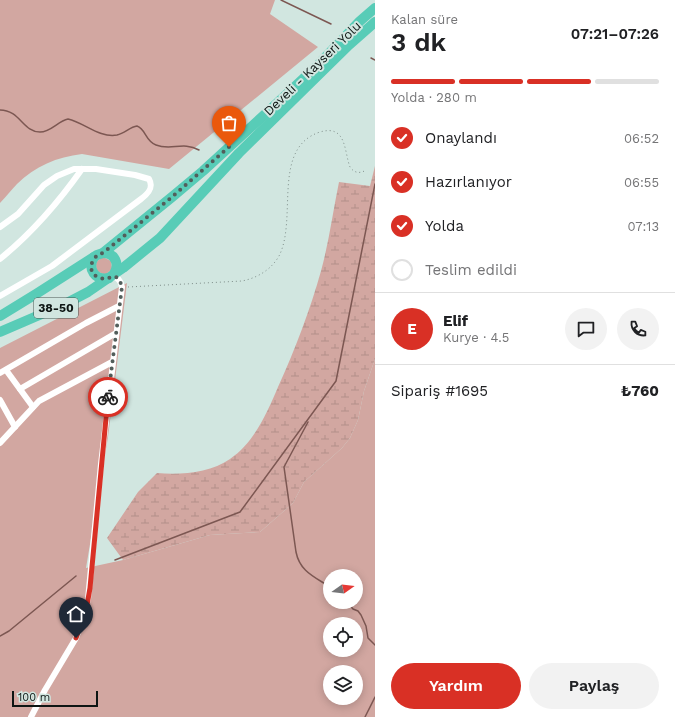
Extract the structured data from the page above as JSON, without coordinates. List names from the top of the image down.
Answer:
{
  "streets": {
    "highway": ["Develi - Kayseri Yolu", "38-50"]
  },
  "scale_bar": "100 m",
  "north": "right",
  "page": {
    "heading": ["3 dk", "Kalan süre", "07:21–07:26"],
    "panel": [
      "Elif",
      "Kurye · 4.5",
      "Sipariş #1695",
      "₺760"
    ],
    "bar": "Yolda · 280 m",
    "list": [
      ["Onaylandı", "06:52"],
      ["Hazırlanıyor", "06:55"],
      ["Yolda", "07:13"],
      "Teslim edildi"
    ],
    "round": "E",
    "buttons": ["Yardım", "Paylaş"],
    "scale": "100 m"
  }
}
